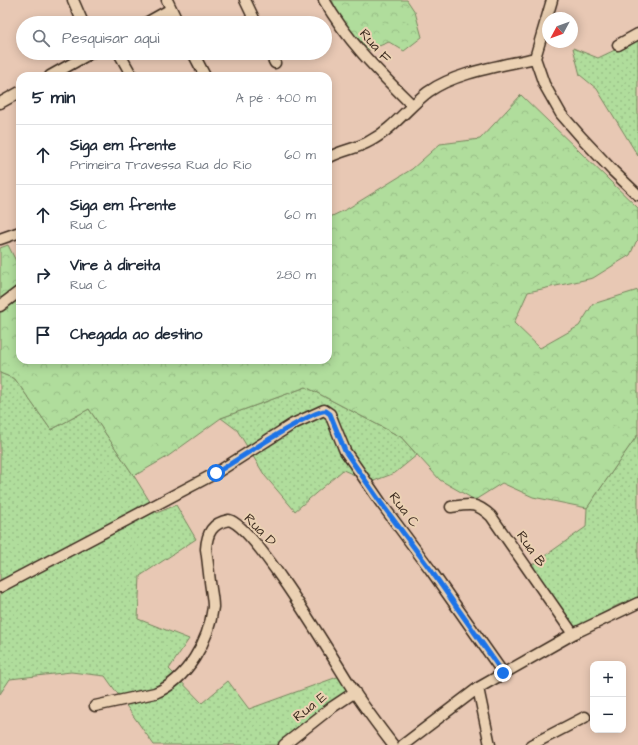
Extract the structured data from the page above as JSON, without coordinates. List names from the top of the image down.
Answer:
{
  "streets": {
    "street": [
      "Rua F",
      "Rua C",
      "Rua D",
      "Rua B",
      "Rua E"
    ]
  },
  "crossings": [
    ["Rua D", "Rua E"]
  ],
  "north": "bottom left",
  "page": {
    "search": "Pesquisar aqui",
    "heading": ["5 min", "A pé · 400 m"],
    "list": [
      ["Siga em frente", "Primeira Travessa Rua do Rio", "60 m"],
      ["Siga em frente", "Rua C", "60 m"],
      ["Vire à direita", "Rua C", "280 m"],
      "Chegada ao destino"
    ],
    "map_buttons": ["+", "−"]
  }
}
